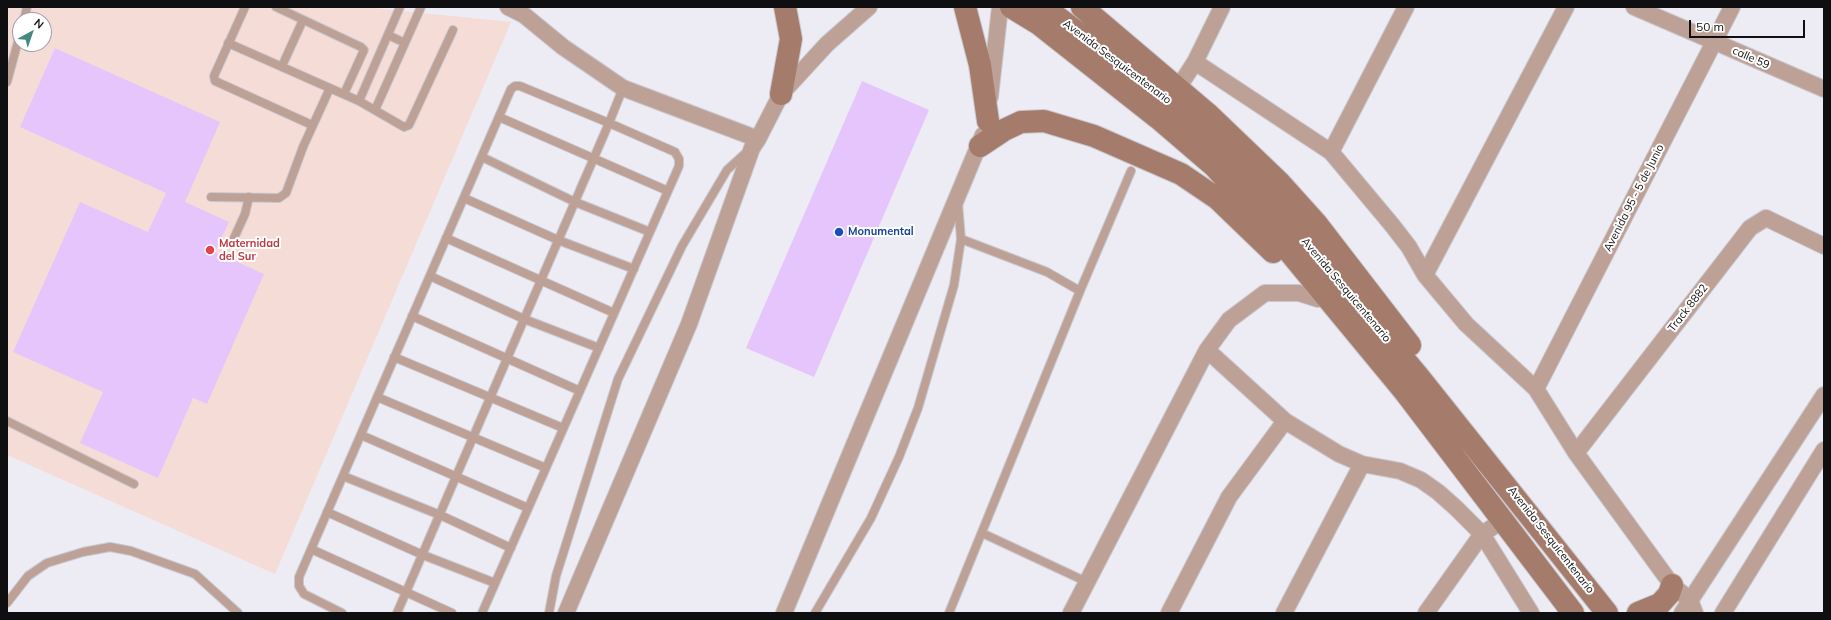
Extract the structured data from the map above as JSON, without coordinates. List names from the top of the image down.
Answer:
{
  "streets": {
    "main road": ["Avenida Sesquicentenario"],
    "street": ["calle 59", "Avenida 95 - 5 de Junio", "Track 8882"]
  },
  "crossings": [
    ["calle 59", "Avenida 95 - 5 de Junio"]
  ],
  "places": ["Monumental", "Maternidad del Sur"],
  "scale_bar": "50 m",
  "north": "top right"
}
